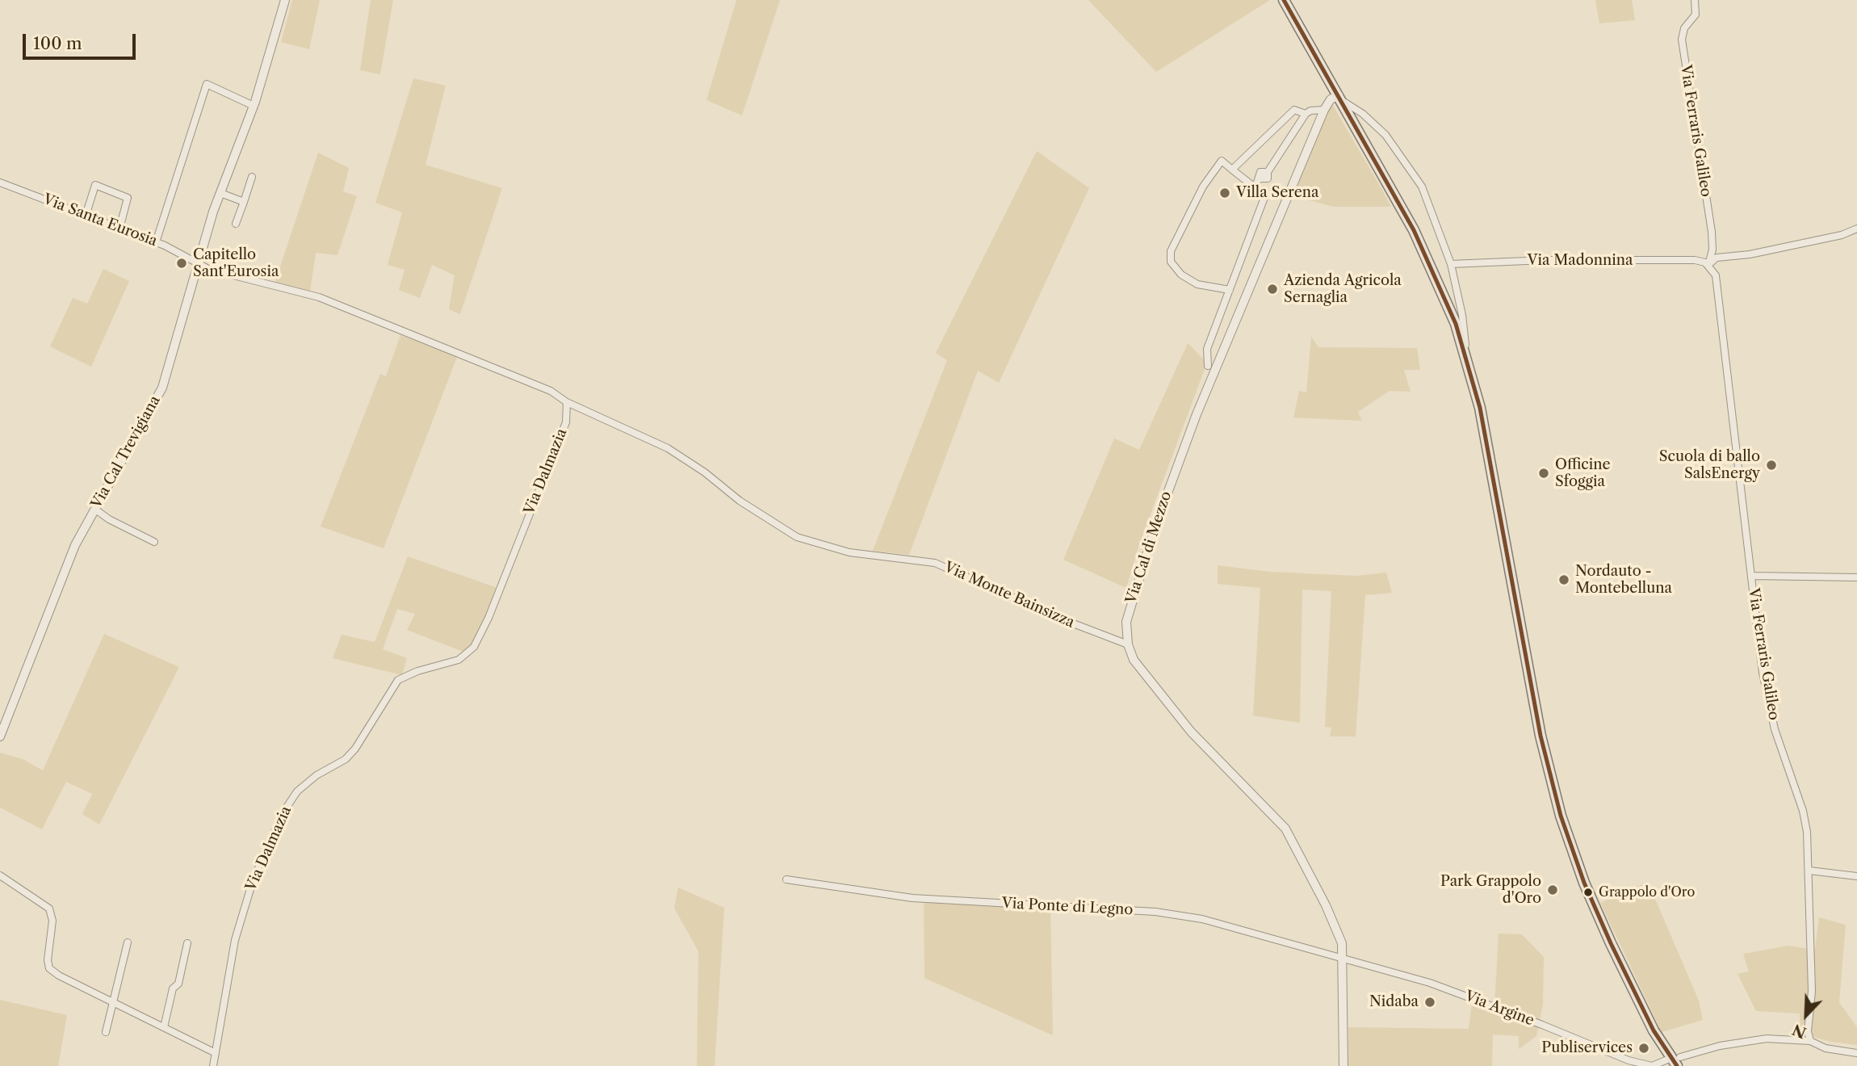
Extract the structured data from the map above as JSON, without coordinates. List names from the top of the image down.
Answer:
{
  "streets": {
    "street": [
      "Via Ferraris Galileo",
      "Via Santa Eurosia",
      "Via Madonnina",
      "Via Cal Trevigiana",
      "Via Dalmazia",
      "Via Cal di Mezzo",
      "Via Monte Bainsizza",
      "Via Ponte di Legno",
      "Via Argine"
    ]
  },
  "crossings": [
    ["Via Ferraris Galileo", "Via Madonnina"],
    ["Via Santa Eurosia", "Via Cal Trevigiana"],
    ["Via Dalmazia", "Via Monte Bainsizza"],
    ["Via Cal di Mezzo", "Via Monte Bainsizza"],
    ["Via Cal di Mezzo", "Via Ponte di Legno"],
    ["Via Cal di Mezzo", "Via Argine"],
    ["Via Ponte di Legno", "Via Argine"]
  ],
  "places": [
    "Villa Serena",
    "Capitello Sant'Eurosia",
    "Azienda Agricola Sernaglia",
    "Scuola di ballo SalsEnergy",
    "Officine Sfoggia",
    "Nordauto - Montebelluna",
    "Park Grappolo d'Oro",
    "Grappolo d'Oro",
    "Nidaba",
    "Publiservices"
  ],
  "scale_bar": "100 m",
  "north": "bottom left"
}
